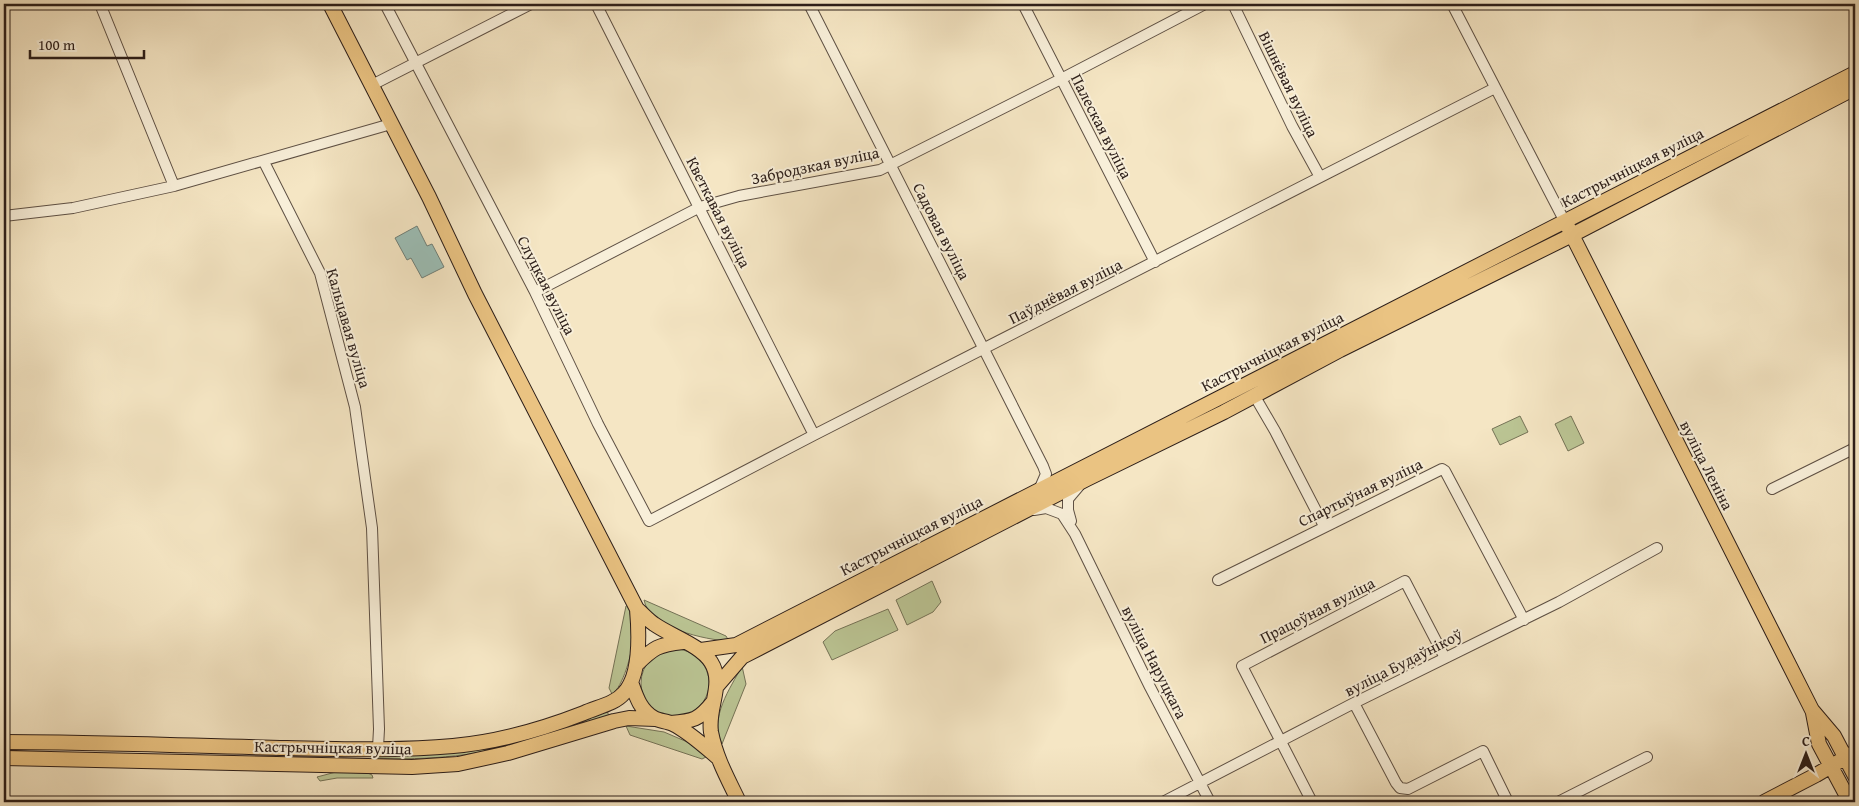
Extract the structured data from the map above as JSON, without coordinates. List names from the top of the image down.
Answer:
{
  "streets": {
    "main road": ["Кастрычніцкая вуліца", "вуліца Леніна"],
    "street": [
      "Вішнёвая вуліца",
      "Палеская вуліца",
      "Забродзкая вуліца",
      "Кветкавая вуліца",
      "Садовая вуліца",
      "Слуцкая вуліца",
      "Паўднёвая вуліца",
      "Кальцавая вуліца",
      "Спартыўная вуліца",
      "Працоўная вуліца",
      "вуліца Наруцкага",
      "вуліца Будаўнікоў"
    ]
  },
  "crossings": [
    ["Вішнёвая вуліца", "Паўднёвая вуліца"],
    ["Палеская вуліца", "Забродзкая вуліца"],
    ["Палеская вуліца", "Паўднёвая вуліца"],
    ["Забродзкая вуліца", "Кветкавая вуліца"],
    ["Забродзкая вуліца", "Садовая вуліца"],
    ["Забродзкая вуліца", "Слуцкая вуліца"],
    ["Кастрычніцкая вуліца", "Кальцавая вуліца"],
    ["Кастрычніцкая вуліца", "вуліца Леніна"],
    ["Кветкавая вуліца", "Паўднёвая вуліца"],
    ["Садовая вуліца", "Паўднёвая вуліца"],
    ["Слуцкая вуліца", "Паўднёвая вуліца"],
    ["Спартыўная вуліца", "вуліца Будаўнікоў"],
    ["Працоўная вуліца", "вуліца Будаўнікоў"],
    ["вуліца Наруцкага", "вуліца Будаўнікоў"]
  ],
  "scale_bar": "100 m",
  "north": "top"
}
